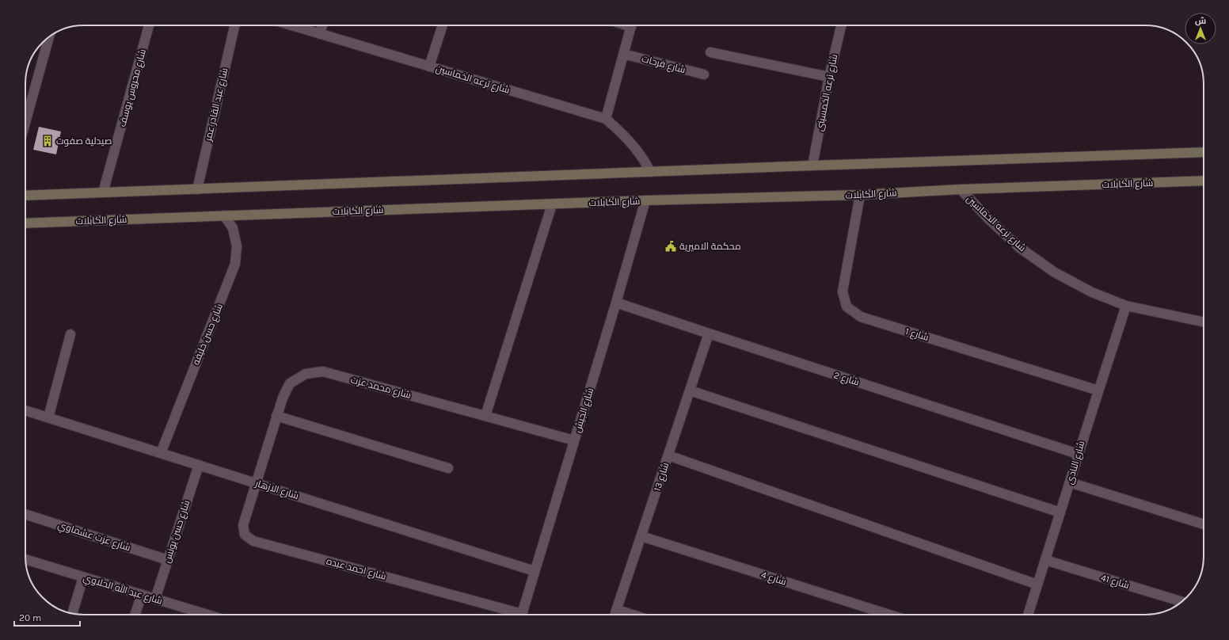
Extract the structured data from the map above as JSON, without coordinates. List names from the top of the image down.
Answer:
{
  "streets": {
    "main road": ["شارع الكابلات"],
    "street": [
      "شارع فرحات",
      "شارع ترعه الخماسين",
      "شارع محروس يوسف",
      "شارع ترعه الخمسينى",
      "شارع عبد القادر عمر",
      "شارع حسن خليفه",
      "شارع 1",
      "شارع 2",
      "شارع محمد عزت",
      "شارع الجيش",
      "شارع النادى",
      "شارع 13",
      "شارع الازهار",
      "شارع حسن يونس",
      "شارع عزت عشماوي",
      "شارع احمد عبده",
      "شارع 4",
      "شارع 41",
      "شارع عبد الله الحلاوي"
    ]
  },
  "crossings": [
    ["شارع ترعه الخماسين", "شارع الكابلات"],
    ["شارع ترعه الخماسين", "شارع النادى"],
    ["شارع الكابلات", "شارع حسن خليفه"],
    ["شارع الكابلات", "شارع 1"],
    ["شارع الكابلات", "شارع الجيش"],
    ["شارع حسن خليفه", "شارع الازهار"],
    ["شارع 1", "شارع النادى"],
    ["شارع 2", "شارع الجيش"],
    ["شارع 2", "شارع النادى"],
    ["شارع 2", "شارع 13"],
    ["شارع محمد عزت", "شارع الجيش"],
    ["شارع محمد عزت", "شارع الازهار"],
    ["شارع محمد عزت", "شارع احمد عبده"],
    ["شارع الجيش", "شارع الازهار"],
    ["شارع النادى", "شارع 41"],
    ["شارع 13", "شارع 4"],
    ["شارع الازهار", "شارع حسن يونس"],
    ["شارع الازهار", "شارع احمد عبده"],
    ["شارع حسن يونس", "شارع عزت عشماوي"],
    ["شارع حسن يونس", "شارع عبد الله الحلاوي"]
  ],
  "places": {
    "building": ["صيدلية صفوت"],
    "public building": ["محكمة الاميرية"]
  },
  "scale_bar": "20 m",
  "north": "top"
}
